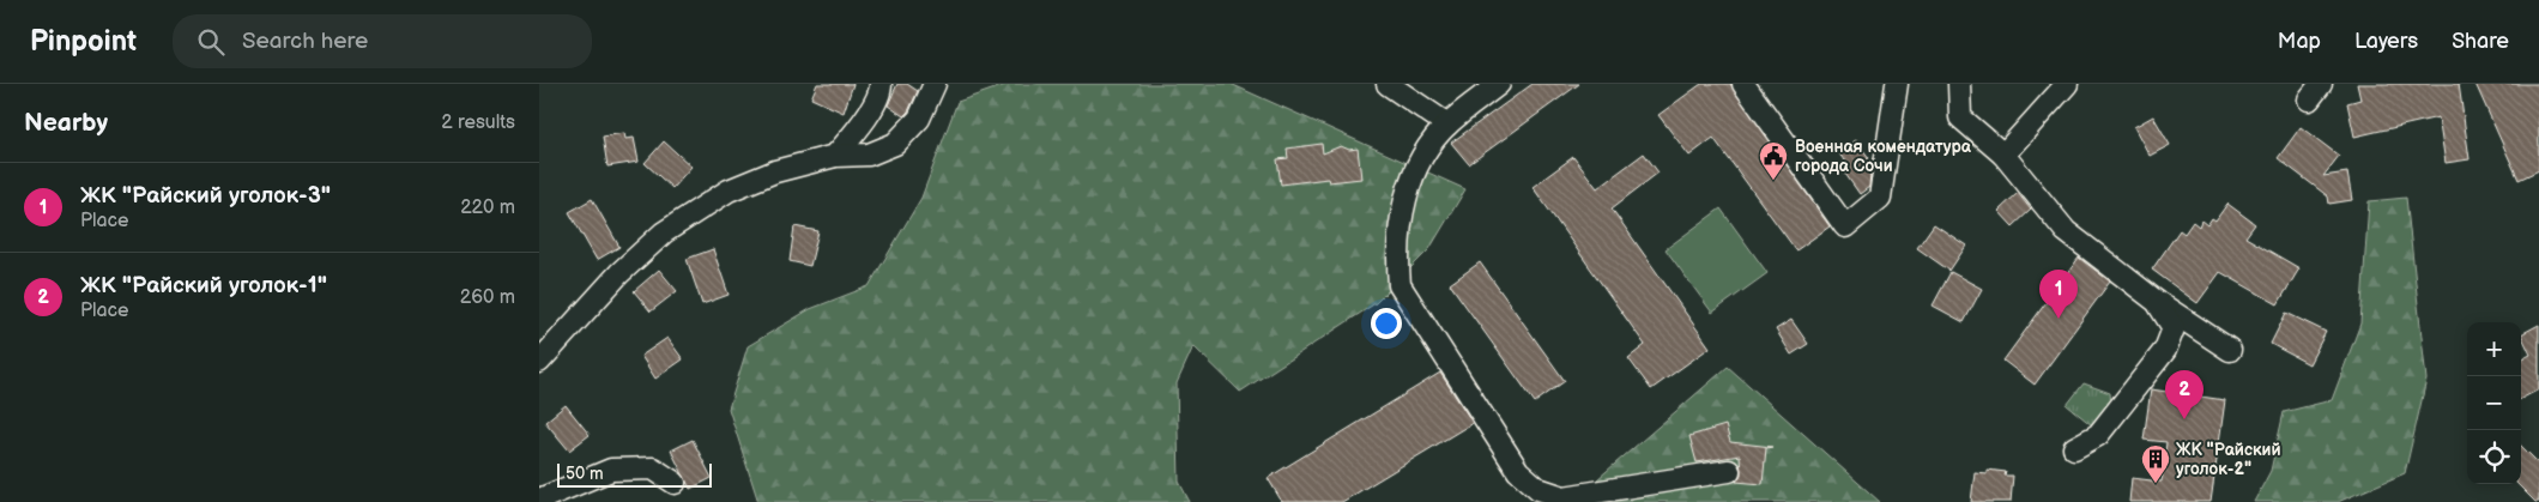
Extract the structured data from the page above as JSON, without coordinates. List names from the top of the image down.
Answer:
{
  "places": {
    "public building": ["Военная комендатура города Сочи"],
    "building": ["ЖК \"Райский уголок-2\""]
  },
  "scale_bar": "50 m",
  "page": {
    "header": "Pinpoint",
    "search": "Search here",
    "nav": ["Map", "Layers", "Share"],
    "heading": ["Nearby", "2 results"],
    "list": [
      {
        "mark": "1",
        "name": "ЖК \"Райский уголок-3\"",
        "note": "Place",
        "value": "220 m"
      },
      {
        "mark": "2",
        "name": "ЖК \"Райский уголок-1\"",
        "note": "Place",
        "value": "260 m"
      }
    ],
    "pins": ["1", "2"],
    "map_buttons": ["+", "−"],
    "scale": "50 m"
  }
}
